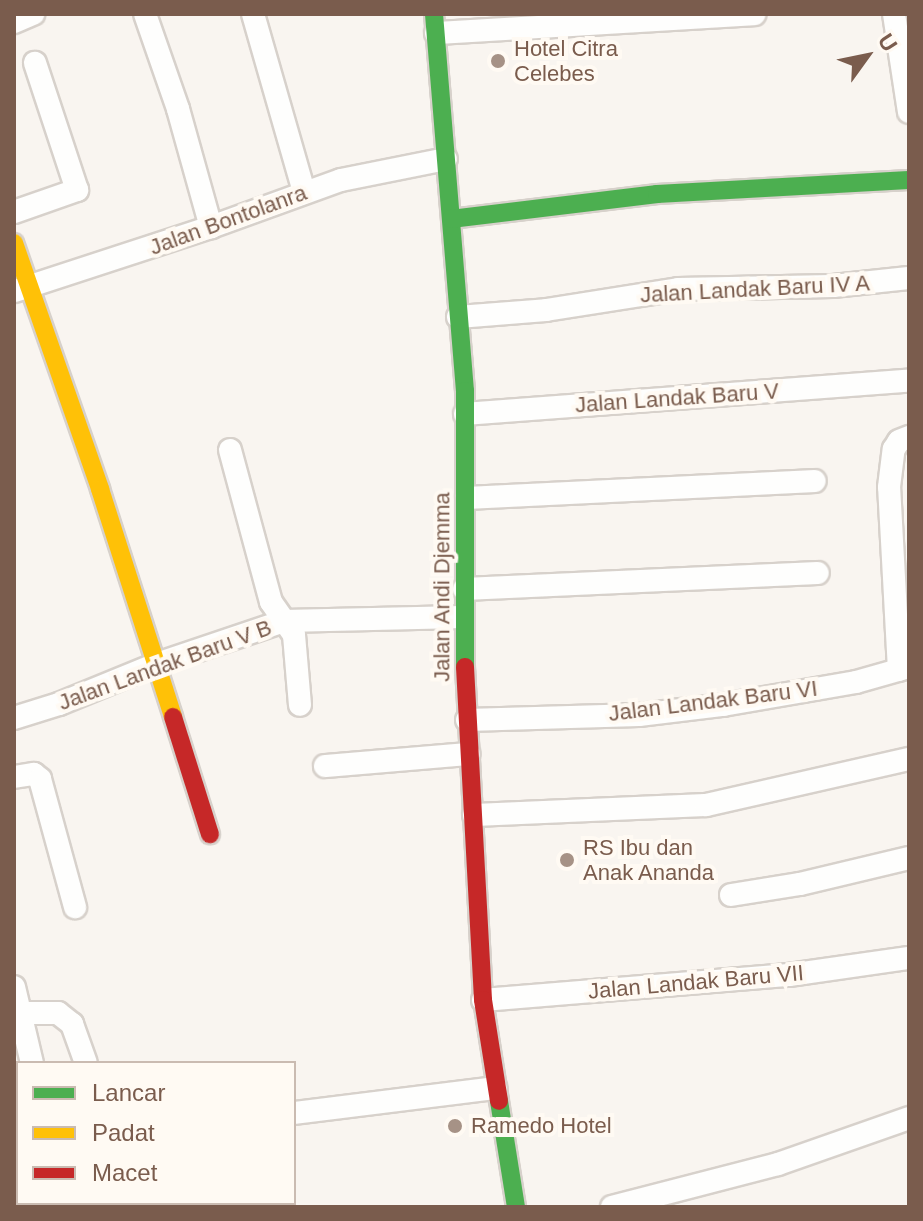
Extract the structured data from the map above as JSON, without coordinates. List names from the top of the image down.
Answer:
{
  "streets": {
    "main road": ["Jalan Andi Djemma"],
    "street": [
      "Jalan Bontolanra",
      "Jalan Landak Baru IV A",
      "Jalan Landak Baru V",
      "Jalan Landak Baru V B",
      "Jalan Landak Baru VI",
      "Jalan Landak Baru VII"
    ]
  },
  "crossings": [
    ["Jalan Bontolanra", "Jalan Andi Djemma"],
    ["Jalan Landak Baru IV A", "Jalan Andi Djemma"],
    ["Jalan Landak Baru V", "Jalan Andi Djemma"],
    ["Jalan Andi Djemma", "Jalan Landak Baru V B"],
    ["Jalan Andi Djemma", "Jalan Landak Baru VI"],
    ["Jalan Andi Djemma", "Jalan Landak Baru VII"]
  ],
  "places": ["Hotel Citra Celebes", "RS Ibu dan Anak Ananda", "Ramedo Hotel"],
  "legend": ["Lancar", "Padat", "Macet"],
  "north": "top right"
}
